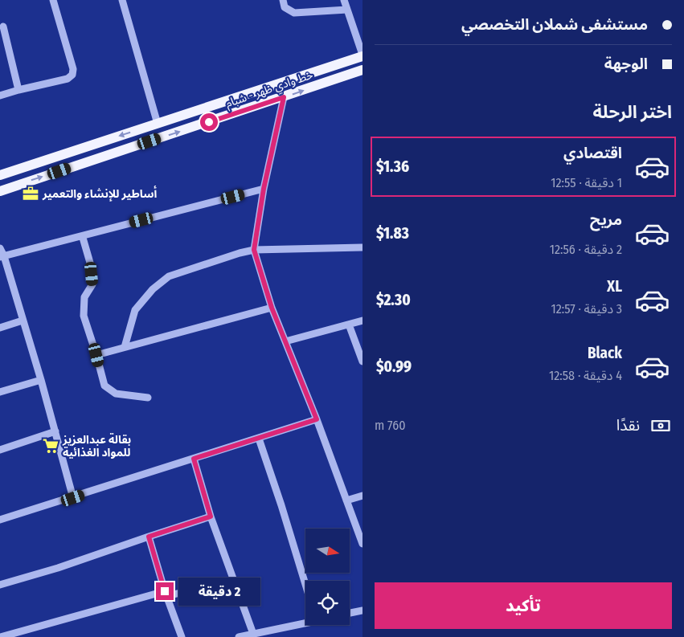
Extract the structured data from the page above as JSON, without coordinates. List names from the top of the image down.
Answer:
{
  "streets": {
    "main road": ["خط وادي ظهر - شبام"]
  },
  "places": {
    "office": ["أساطير للإنشاء والتعمير"],
    "supermarket": ["بقالة عبدالعزيز للمواد الغذائية"]
  },
  "north": "right",
  "page": {
    "banner": ["مستشفى شملان التخصصي", "الوجهة"],
    "heading": "اختر الرحلة",
    "list": [
      {
        "name": "اقتصادي",
        "note": "1 دقيقة · 12:55",
        "value": "$1.36"
      },
      {
        "name": "مريح",
        "note": "2 دقيقة · 12:56",
        "value": "$1.83"
      },
      {
        "name": "XL",
        "note": "3 دقيقة · 12:57",
        "value": "$2.30"
      },
      {
        "name": "Black",
        "note": "4 دقيقة · 12:58",
        "value": "$0.99"
      }
    ],
    "pay": ["نقدًا", "760 m"],
    "buttons": "تأكيد",
    "bubble": "2 دقيقة"
  }
}
